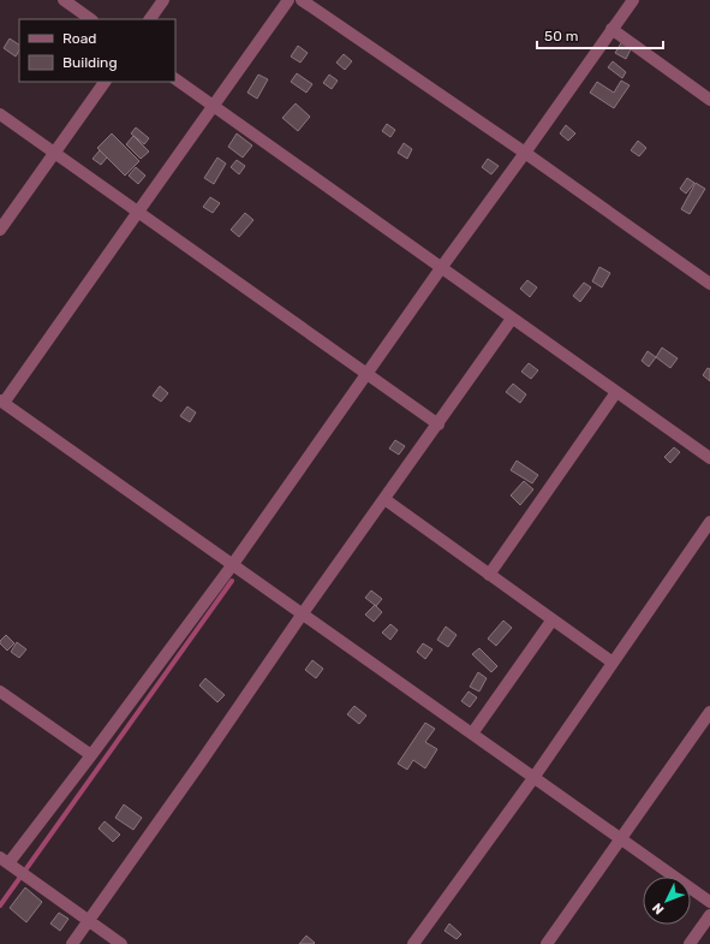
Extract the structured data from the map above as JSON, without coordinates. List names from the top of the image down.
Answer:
{
  "legend": ["Road", "Building"],
  "scale_bar": "50 m",
  "north": "bottom left"
}
